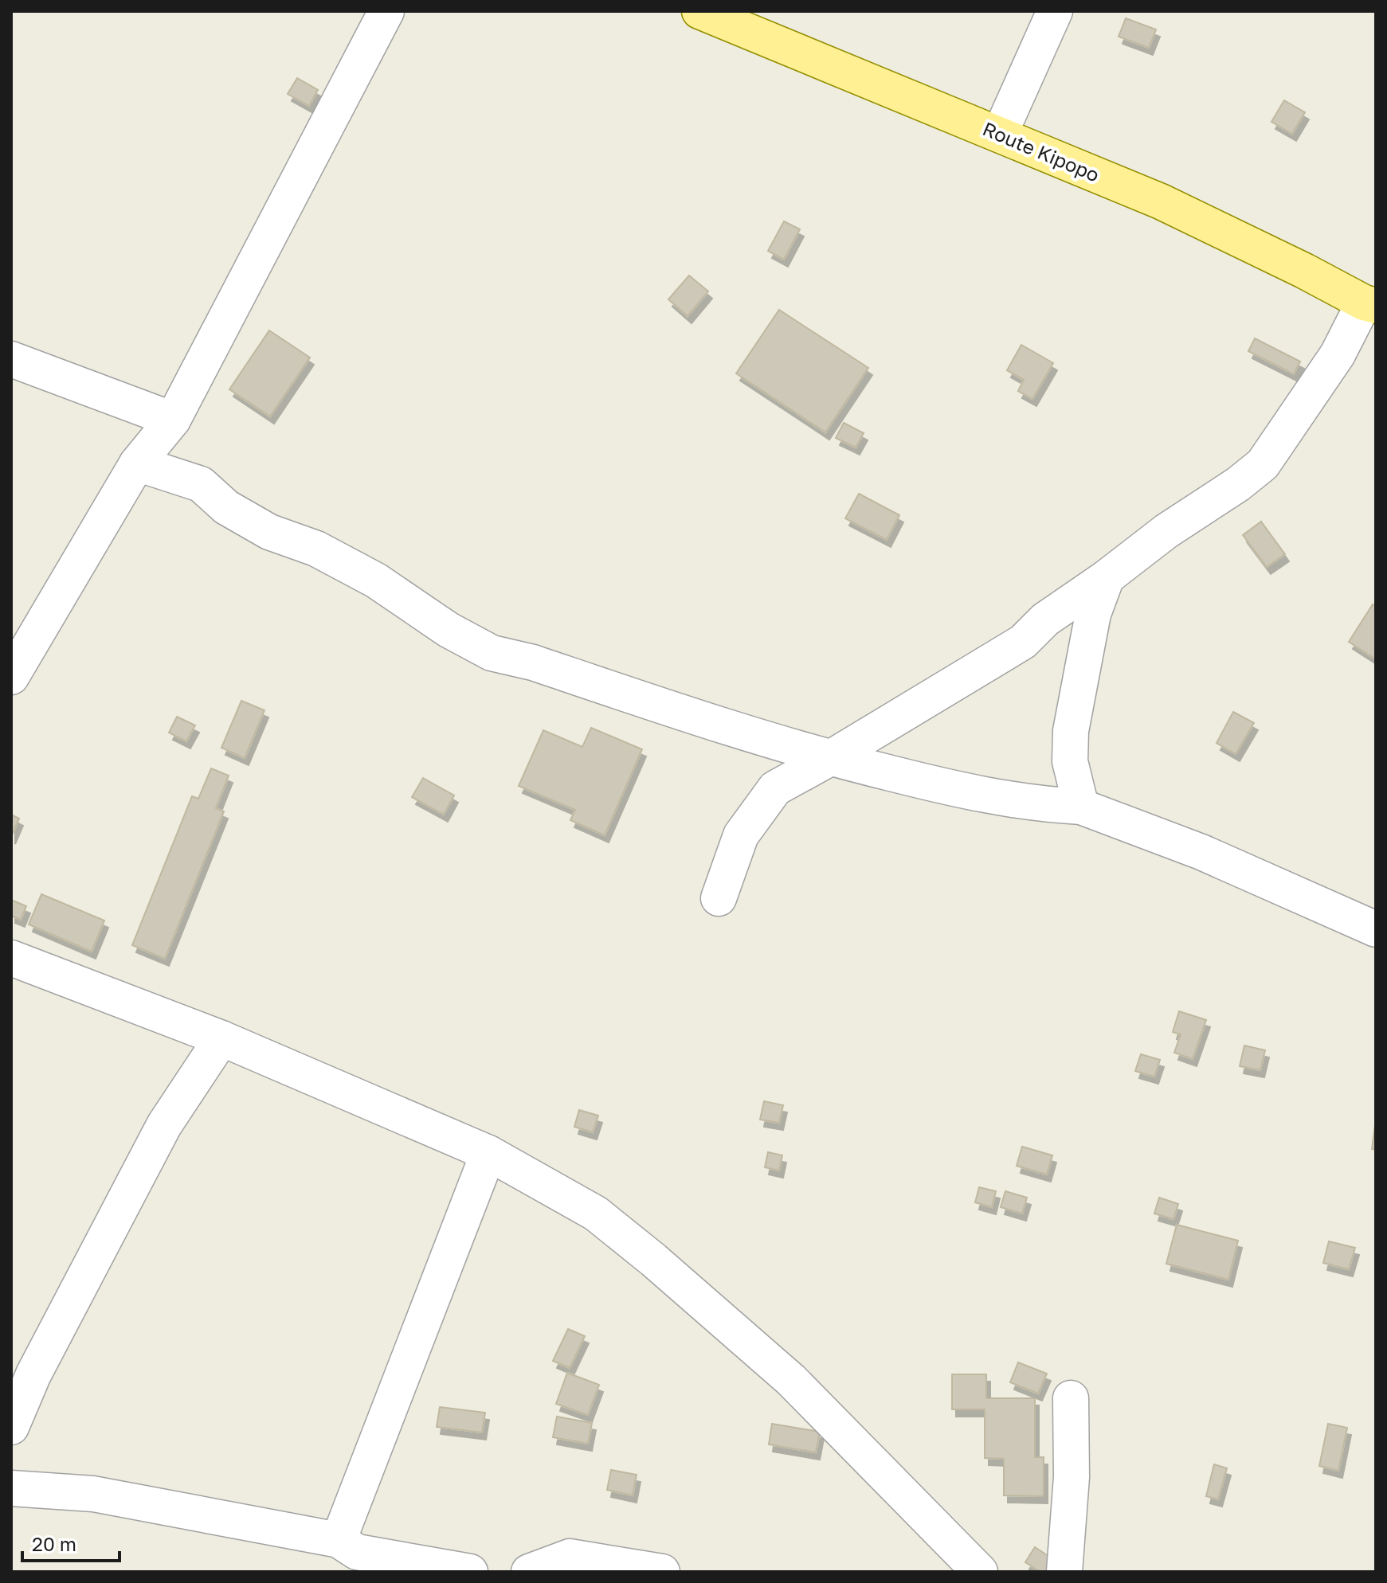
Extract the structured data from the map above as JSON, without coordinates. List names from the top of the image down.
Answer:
{
  "streets": {
    "main road": ["Route Kipopo"]
  },
  "scale_bar": "20 m"
}
